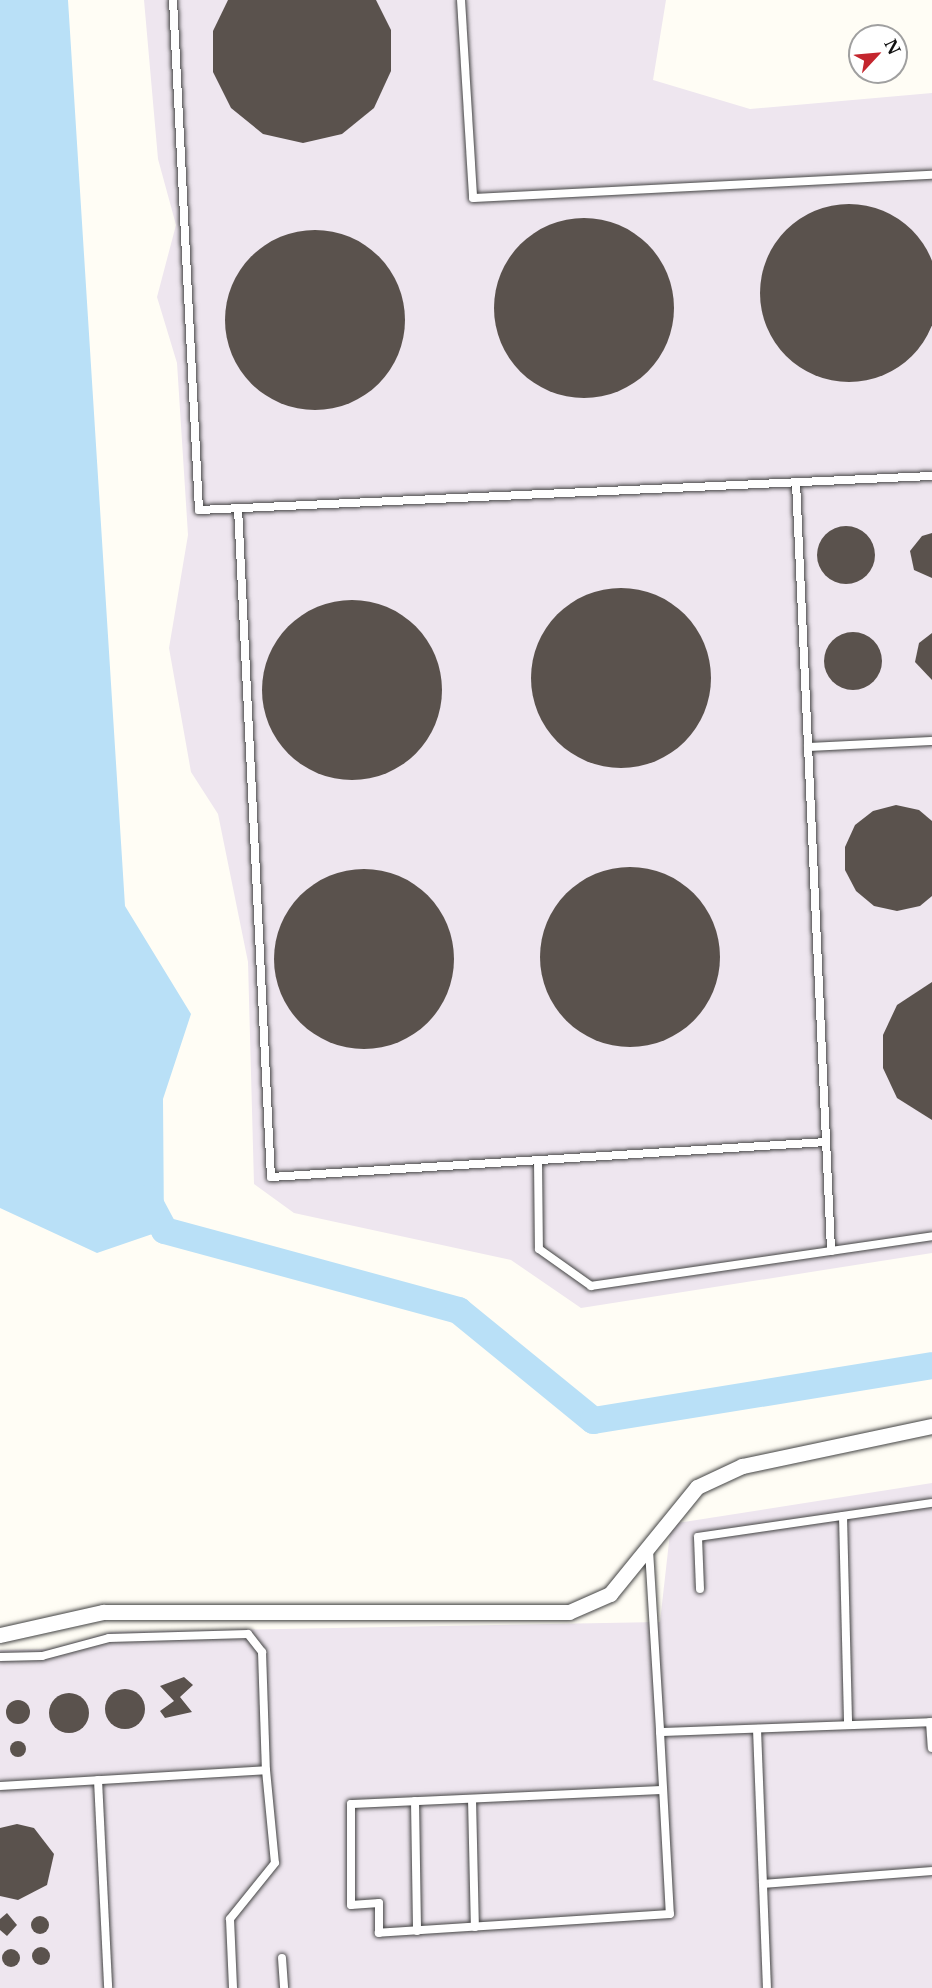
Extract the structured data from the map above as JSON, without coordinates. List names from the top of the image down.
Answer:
{
  "north": "top right"
}
